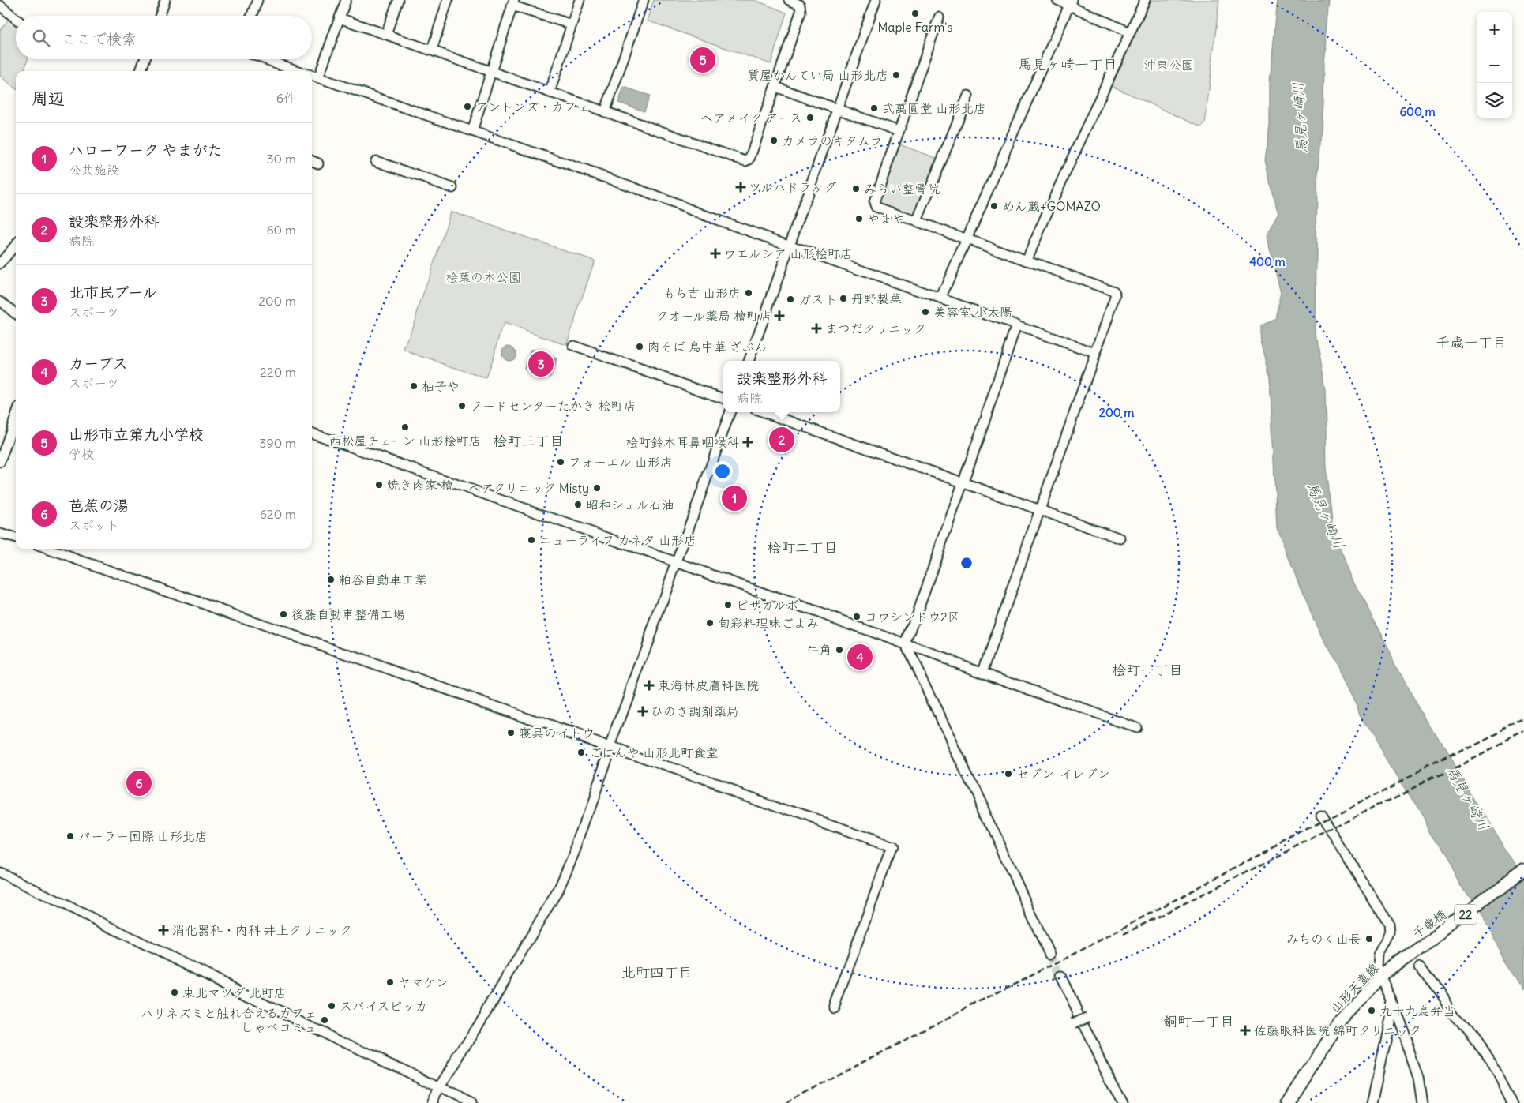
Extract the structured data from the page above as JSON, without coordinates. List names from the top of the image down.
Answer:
{
  "streets": {
    "main road": ["22", "千歳橋", "山形天童線"]
  },
  "crossings": [
    ["千歳橋", "山形天童線"]
  ],
  "districts": [
    "馬見ヶ崎一丁目",
    "千歳一丁目",
    "桧町三丁目",
    "桧町二丁目",
    "桧町一丁目",
    "北町四丁目",
    "銅町一丁目"
  ],
  "water": ["馬見ヶ崎川"],
  "parks": ["沖東公園", "桧葉の木公園"],
  "places": {
    "other": [
      "Maple Farm's",
      "質屋かんてい局 山形北店",
      "アントンズ・カフェ",
      "弐萬圓堂 山形北店",
      "ヘアメイク アース",
      "カメラのキタムラ",
      "みらい整骨院",
      "めん蔵+GOMAZO",
      "やまや",
      "もち吉 山形店",
      "丹野製菓",
      "ガスト",
      "美容室 小太陽",
      "肉そば 鳥中華 ざぶん",
      "柚子や",
      "フードセンターたかき 桧町店",
      "西松屋チェーン 山形桧町店",
      "フォーエル 山形店",
      "焼き肉家 檜",
      "ヘアクリニック Misty",
      "昭和シェル石油",
      "ニューライフ カネタ 山形店",
      "粕谷自動車工業",
      "ピザカルボ",
      "後藤自動車整備工場",
      "コウシンドウ2区",
      "旬彩料理味ごよみ",
      "牛角",
      "寝具のイトウ",
      "ごはんや 山形北町食堂",
      "セブン-イレブン",
      "パーラー国際 山形北店",
      "みちのく山長",
      "ヤマケン",
      "東北マツダ 北町店",
      "スパイスピッカ",
      "九十九鳥弁当",
      "ハリネズミと触れ合えるカフェ しゃべコミュ"
    ],
    "health": [
      "ツルハドラッグ",
      "ウエルシア 山形桧町店",
      "クオール薬局 檜町店",
      "まつだクリニック",
      "桧町鈴木耳鼻咽喉科",
      "東海林皮膚科医院",
      "ひのき調剤薬局",
      "消化器科・内科 井上クリニック",
      "佐藤眼科医院 錦町クリニック"
    ]
  },
  "page": {
    "map_buttons": ["+", "−"],
    "search": "ここで検索",
    "pins": [
      "5",
      "3",
      "2",
      "1",
      "4",
      "6"
    ],
    "heading": ["周辺", "6件"],
    "list": [
      {
        "mark": "1",
        "name": "ハローワーク やまがた",
        "note": "公共施設",
        "value": "30 m"
      },
      {
        "mark": "2",
        "name": "設楽整形外科",
        "note": "病院",
        "value": "60 m"
      },
      {
        "mark": "3",
        "name": "北市民プール",
        "note": "スポーツ",
        "value": "200 m"
      },
      {
        "mark": "4",
        "name": "カーブス",
        "note": "スポーツ",
        "value": "220 m"
      },
      {
        "mark": "5",
        "name": "山形市立第九小学校",
        "note": "学校",
        "value": "390 m"
      },
      {
        "mark": "6",
        "name": "芭蕉の湯",
        "note": "スポット",
        "value": "620 m"
      }
    ],
    "popup": ["設楽整形外科", "病院"]
  },
  "rings": ["600 m", "400 m", "200 m"]
}
